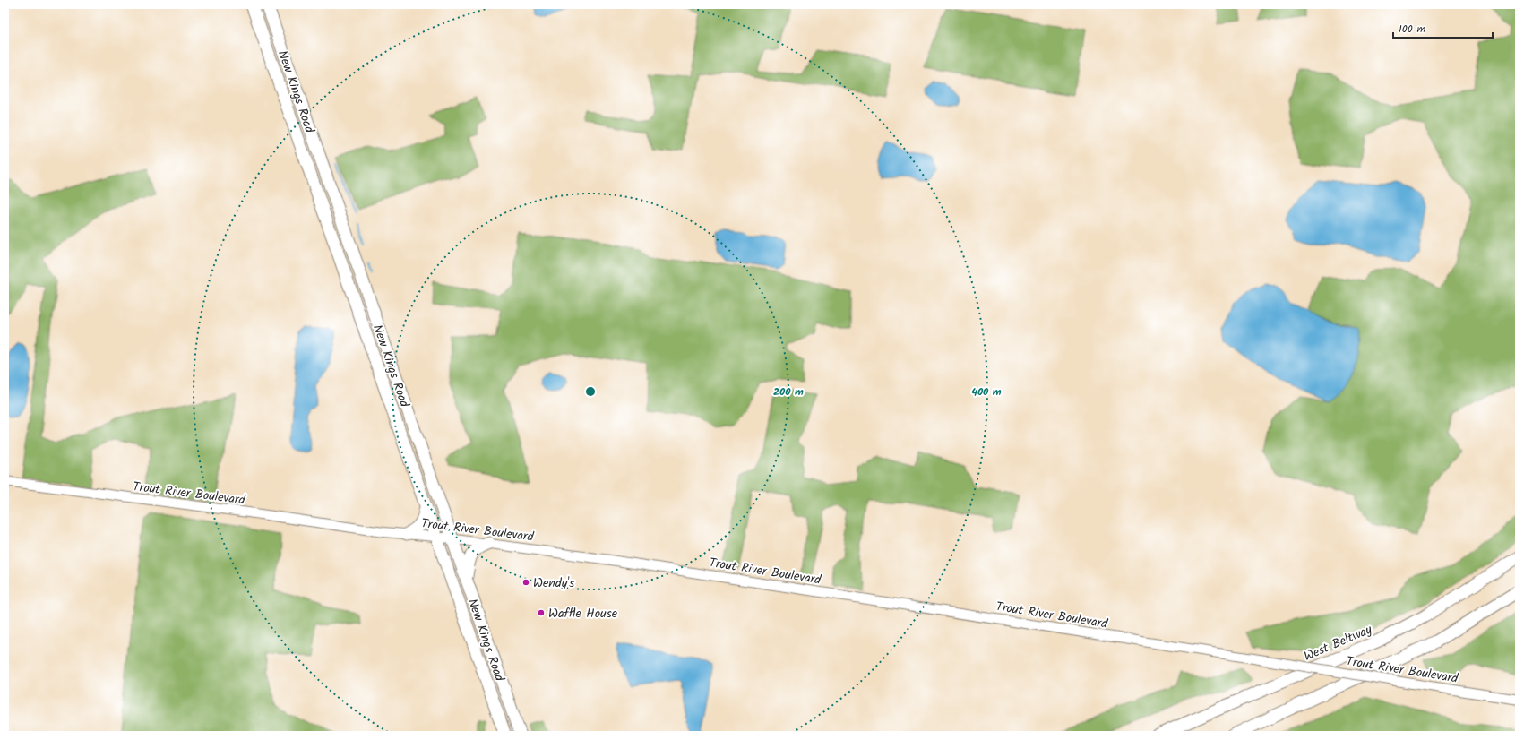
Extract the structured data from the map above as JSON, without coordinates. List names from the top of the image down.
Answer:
{
  "streets": {
    "highway": ["New Kings Road", "West Beltway"],
    "street": ["Trout River Boulevard"]
  },
  "crossings": [
    ["New Kings Road", "Trout River Boulevard"]
  ],
  "places": ["Wendy's", "Waffle House"],
  "scale_bar": "100 m",
  "rings": ["200 m", "400 m"]
}
